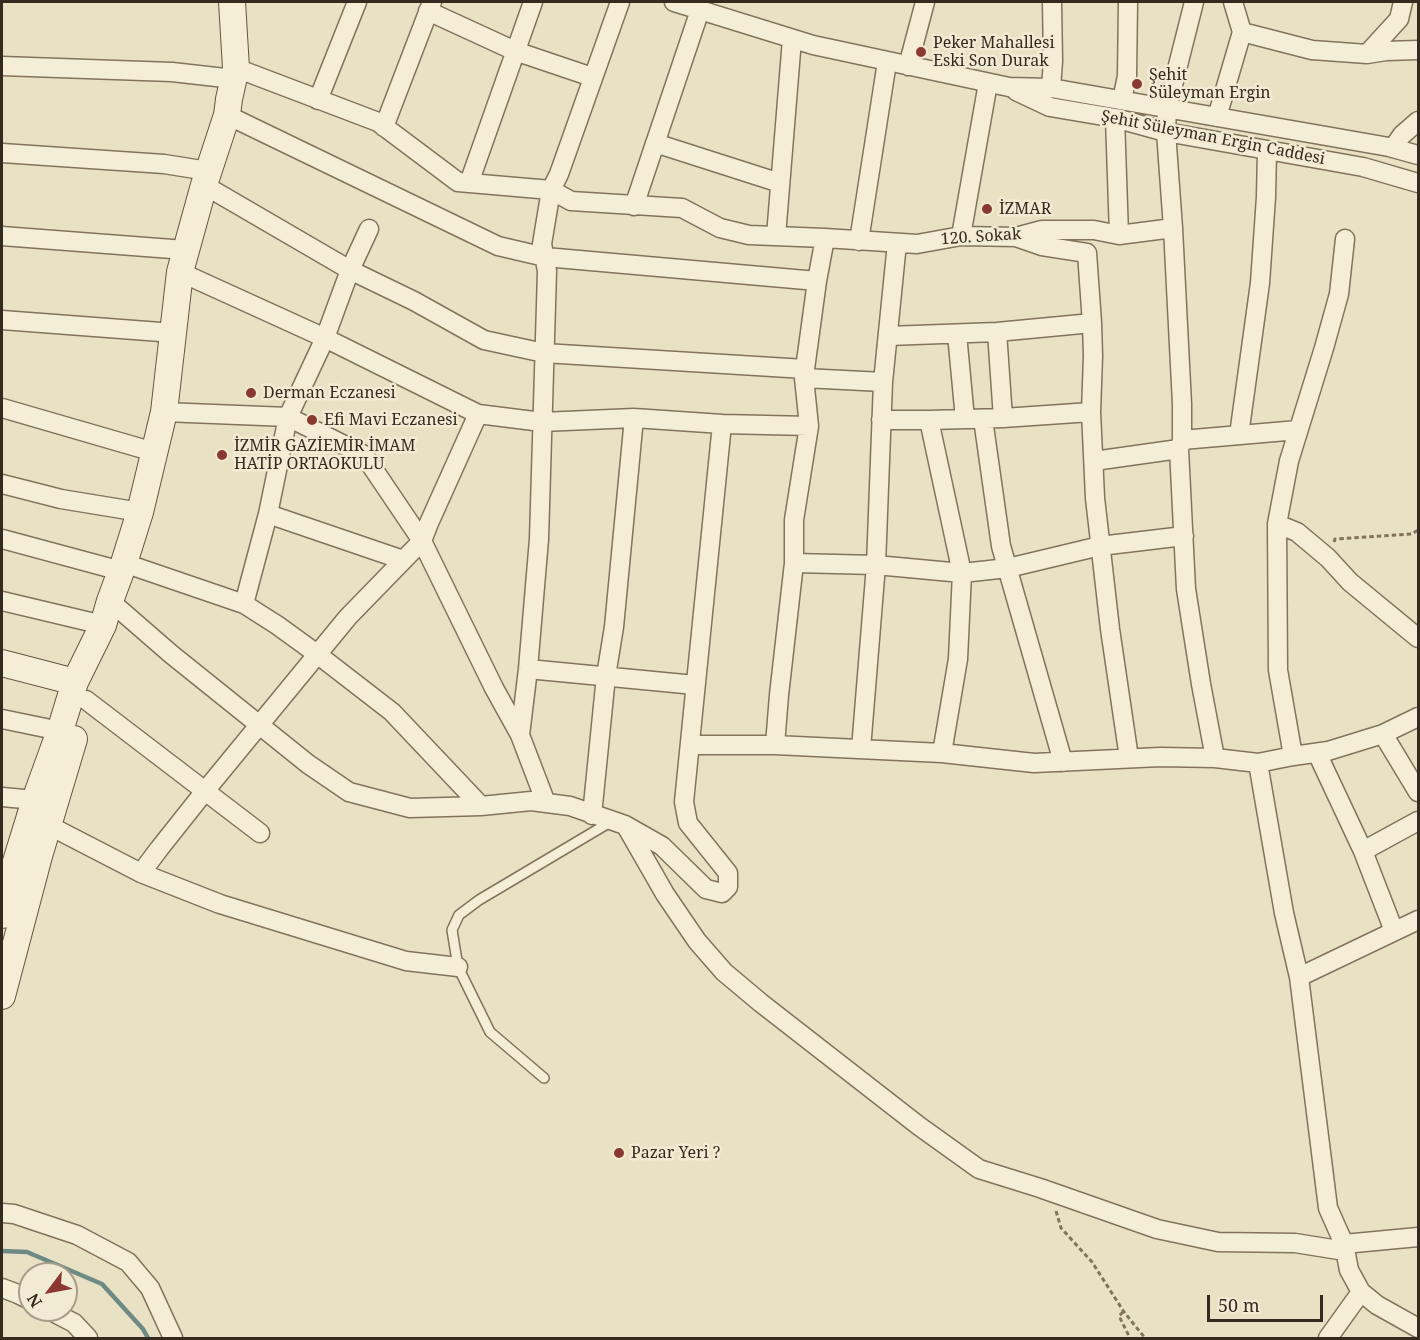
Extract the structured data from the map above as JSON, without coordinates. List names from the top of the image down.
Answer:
{
  "streets": {
    "street": ["Şehit Süleyman Ergin Caddesi", "120. Sokak"]
  },
  "places": [
    "Peker Mahallesi Eski Son Durak",
    "Şehit Süleyman Ergin",
    "İZMAR",
    "Derman Eczanesi",
    "Efi Mavi Eczanesi",
    "İZMİR GAZİEMİR İMAM HATİP ORTAOKULU",
    "Pazar Yeri ?"
  ],
  "scale_bar": "50 m",
  "north": "bottom left"
}
